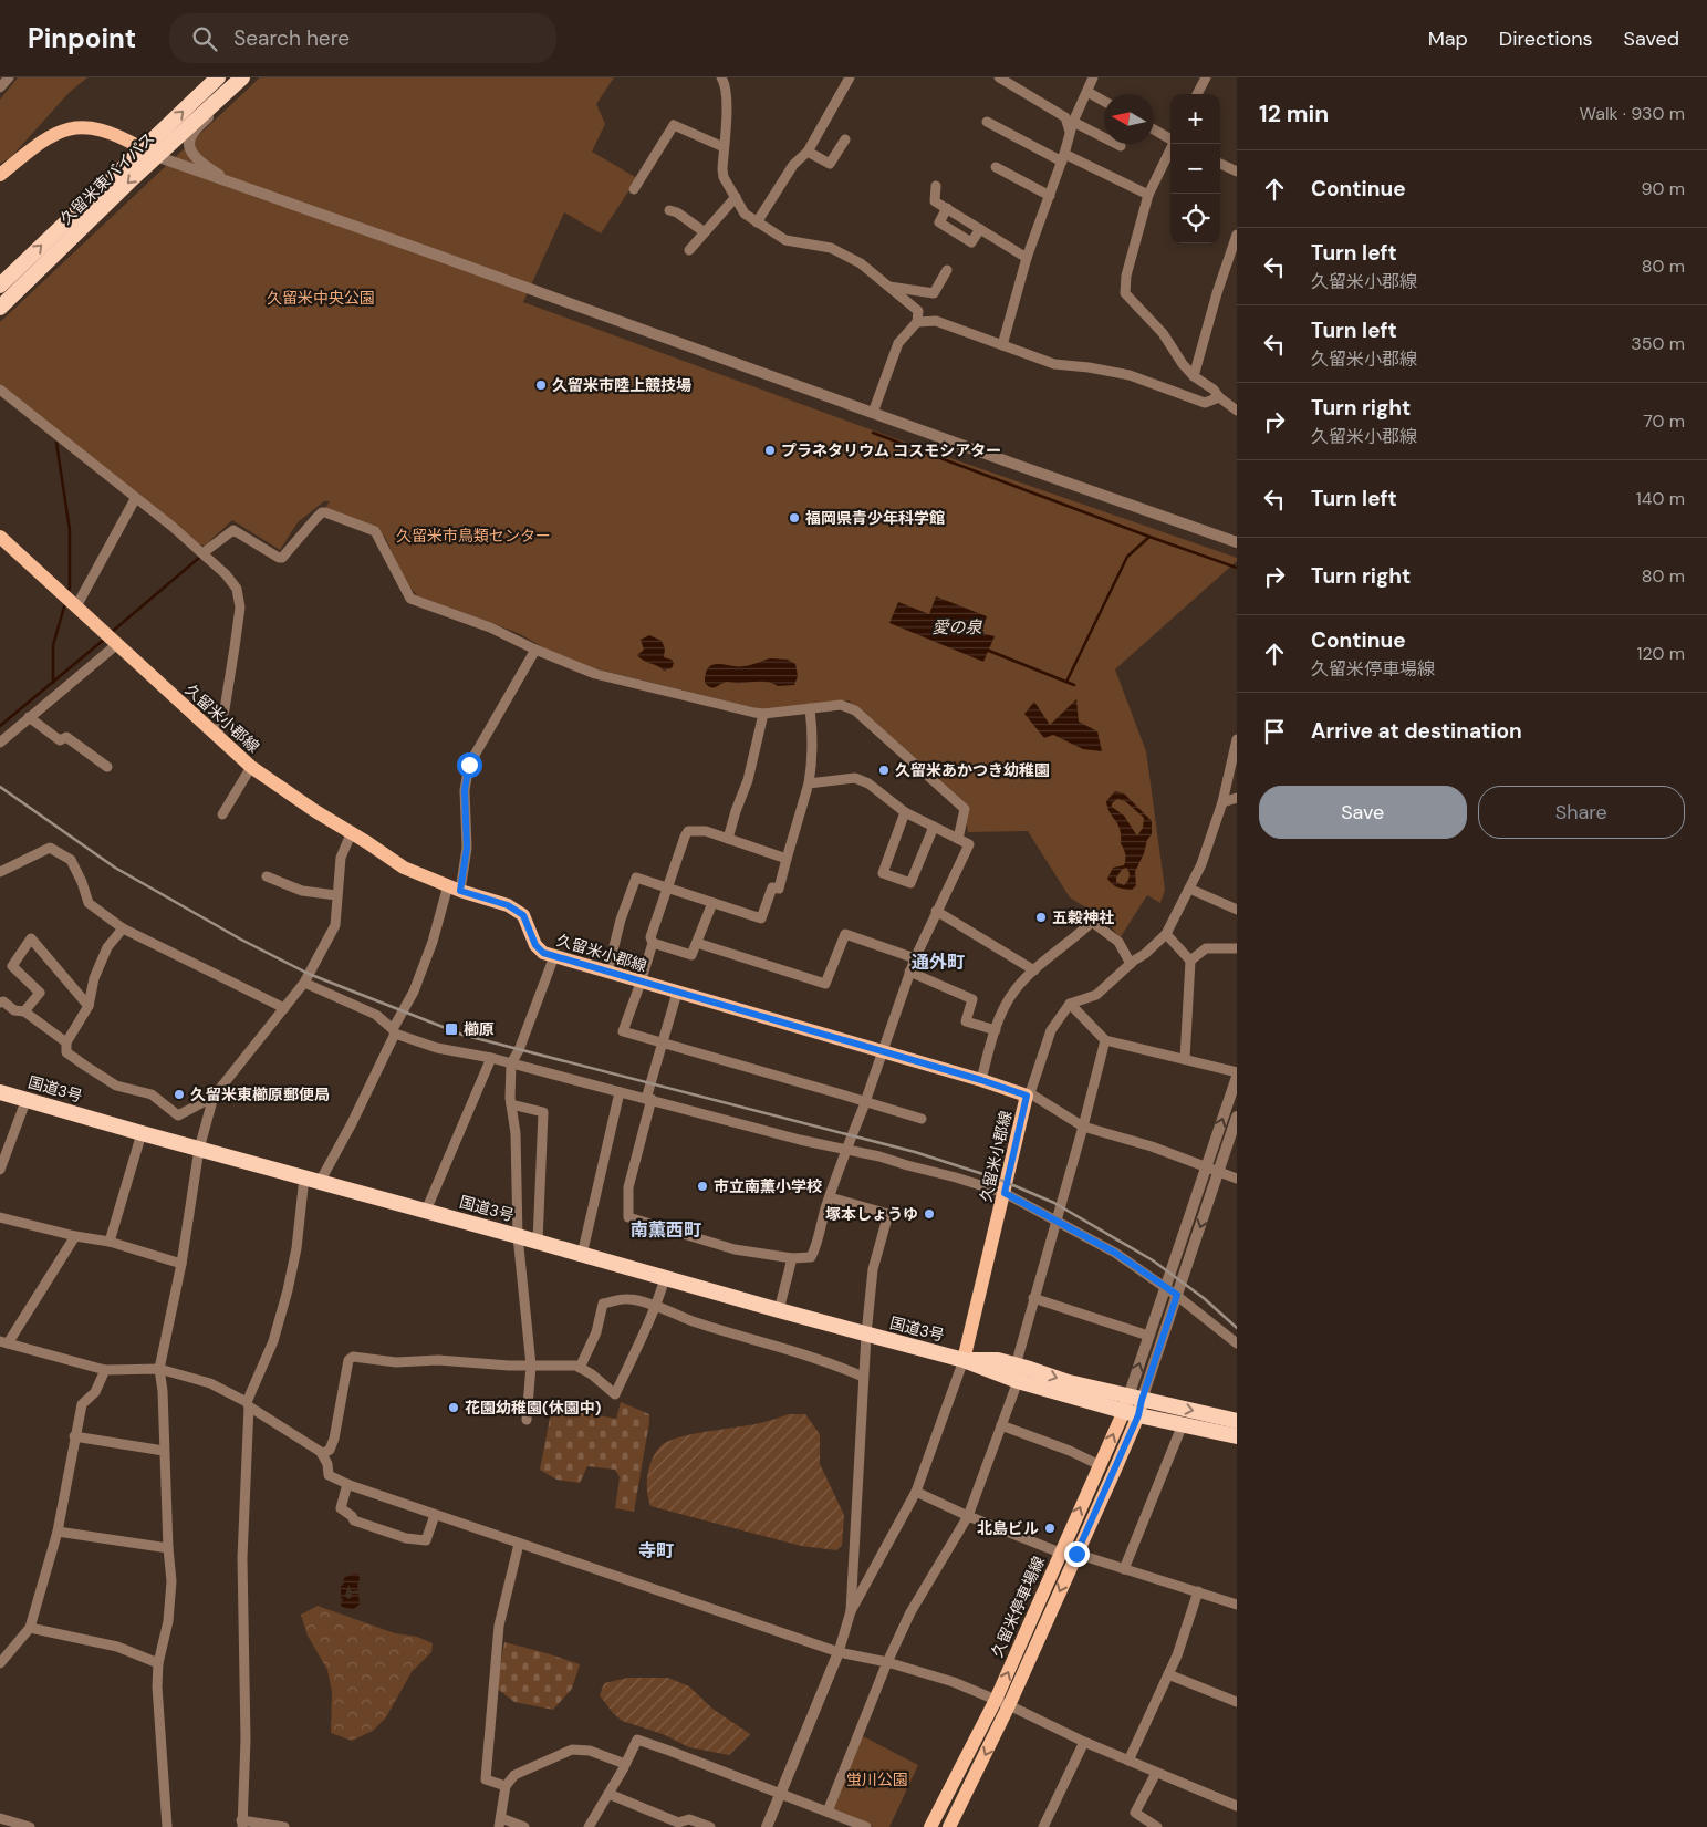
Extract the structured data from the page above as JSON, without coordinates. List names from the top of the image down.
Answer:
{
  "streets": {
    "highway": ["久留米東バイパス", "国道3号"],
    "main road": ["久留米小郡線", "久留米停車場線"]
  },
  "crossings": [
    ["久留米小郡線", "国道3号"],
    ["国道3号", "久留米停車場線"]
  ],
  "districts": ["通外町", "南薫西町", "寺町"],
  "water": ["愛の泉"],
  "parks": ["久留米中央公園", "久留米市鳥類センター", "蛍川公園"],
  "places": {
    "other": [
      "久留米市陸上競技場",
      "プラネタリウム コスモシアター",
      "福岡県青少年科学館",
      "久留米あかつき幼稚園",
      "五穀神社",
      "久留米東櫛原郵便局",
      "市立南薫小学校",
      "塚本しょうゆ",
      "花園幼稚園(休園中)",
      "北島ビル"
    ],
    "transit": ["櫛原"]
  },
  "north": "left",
  "page": {
    "header": "Pinpoint",
    "search": "Search here",
    "nav": ["Map", "Directions", "Saved"],
    "heading": ["12 min", "Walk · 930 m"],
    "map_buttons": ["+", "−"],
    "list": [
      ["Continue", "90 m"],
      ["Turn left", "久留米小郡線", "80 m"],
      ["Turn left", "久留米小郡線", "350 m"],
      ["Turn right", "久留米小郡線", "70 m"],
      ["Turn left", "140 m"],
      ["Turn right", "80 m"],
      ["Continue", "久留米停車場線", "120 m"],
      "Arrive at destination"
    ],
    "buttons": ["Save", "Share"]
  }
}
